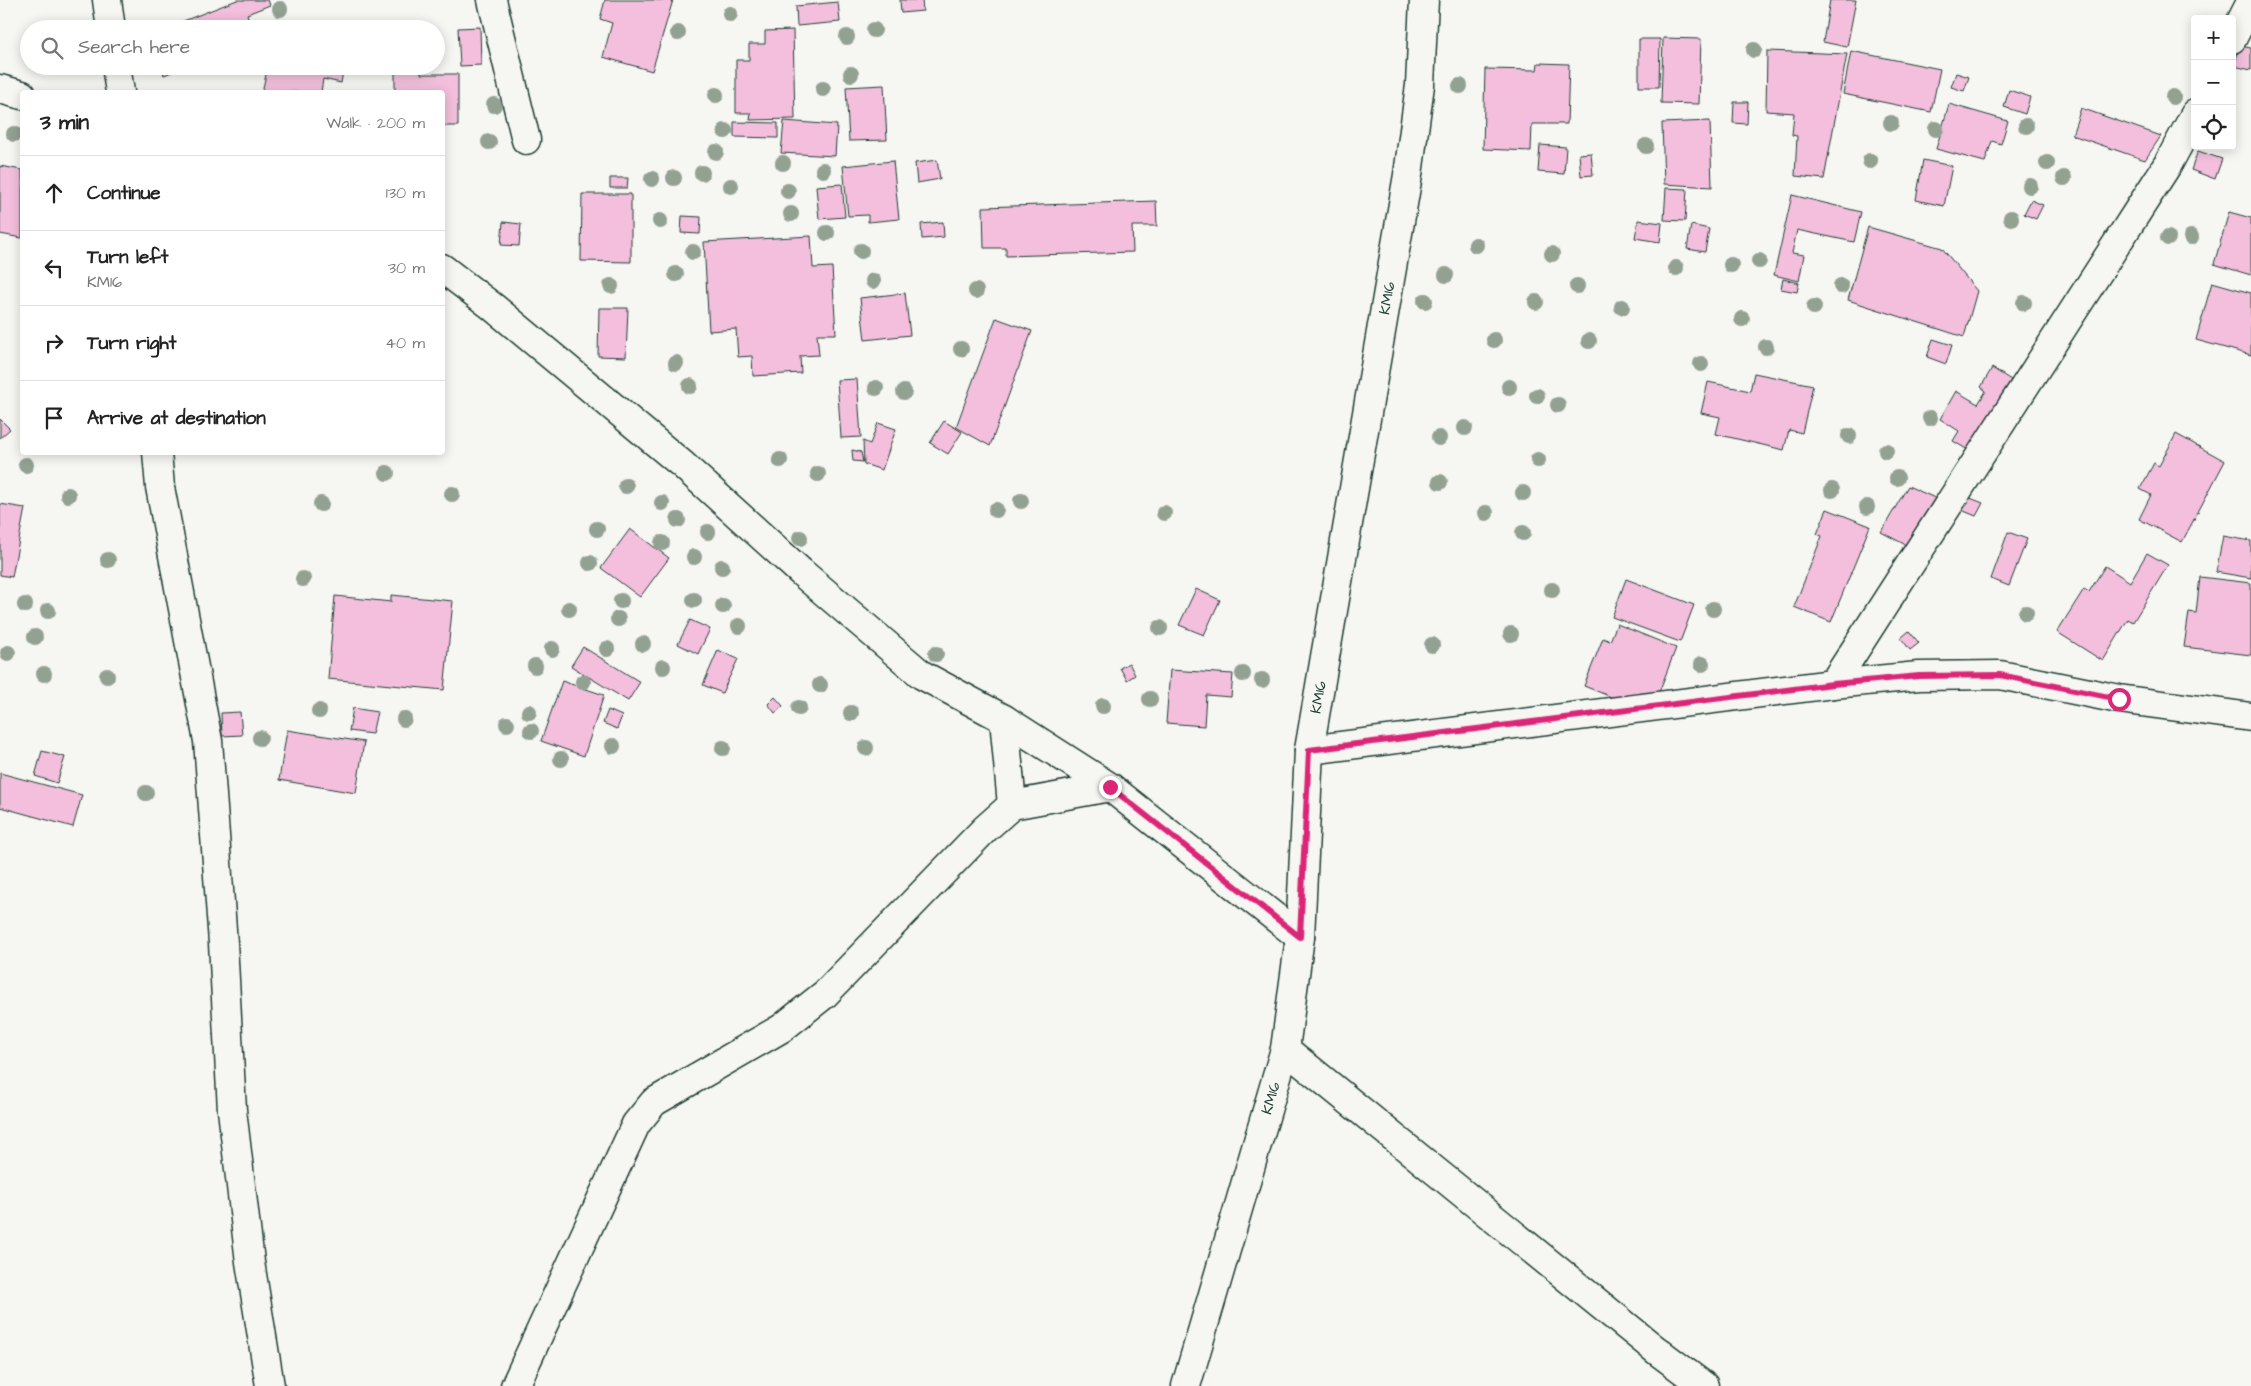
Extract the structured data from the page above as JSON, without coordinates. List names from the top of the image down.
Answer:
{
  "streets": {
    "street": ["KM16"]
  },
  "page": {
    "map_buttons": ["+", "−"],
    "search": "Search here",
    "heading": ["3 min", "Walk · 200 m"],
    "list": [
      ["Continue", "130 m"],
      ["Turn left", "KM16", "30 m"],
      ["Turn right", "40 m"],
      "Arrive at destination"
    ]
  }
}
